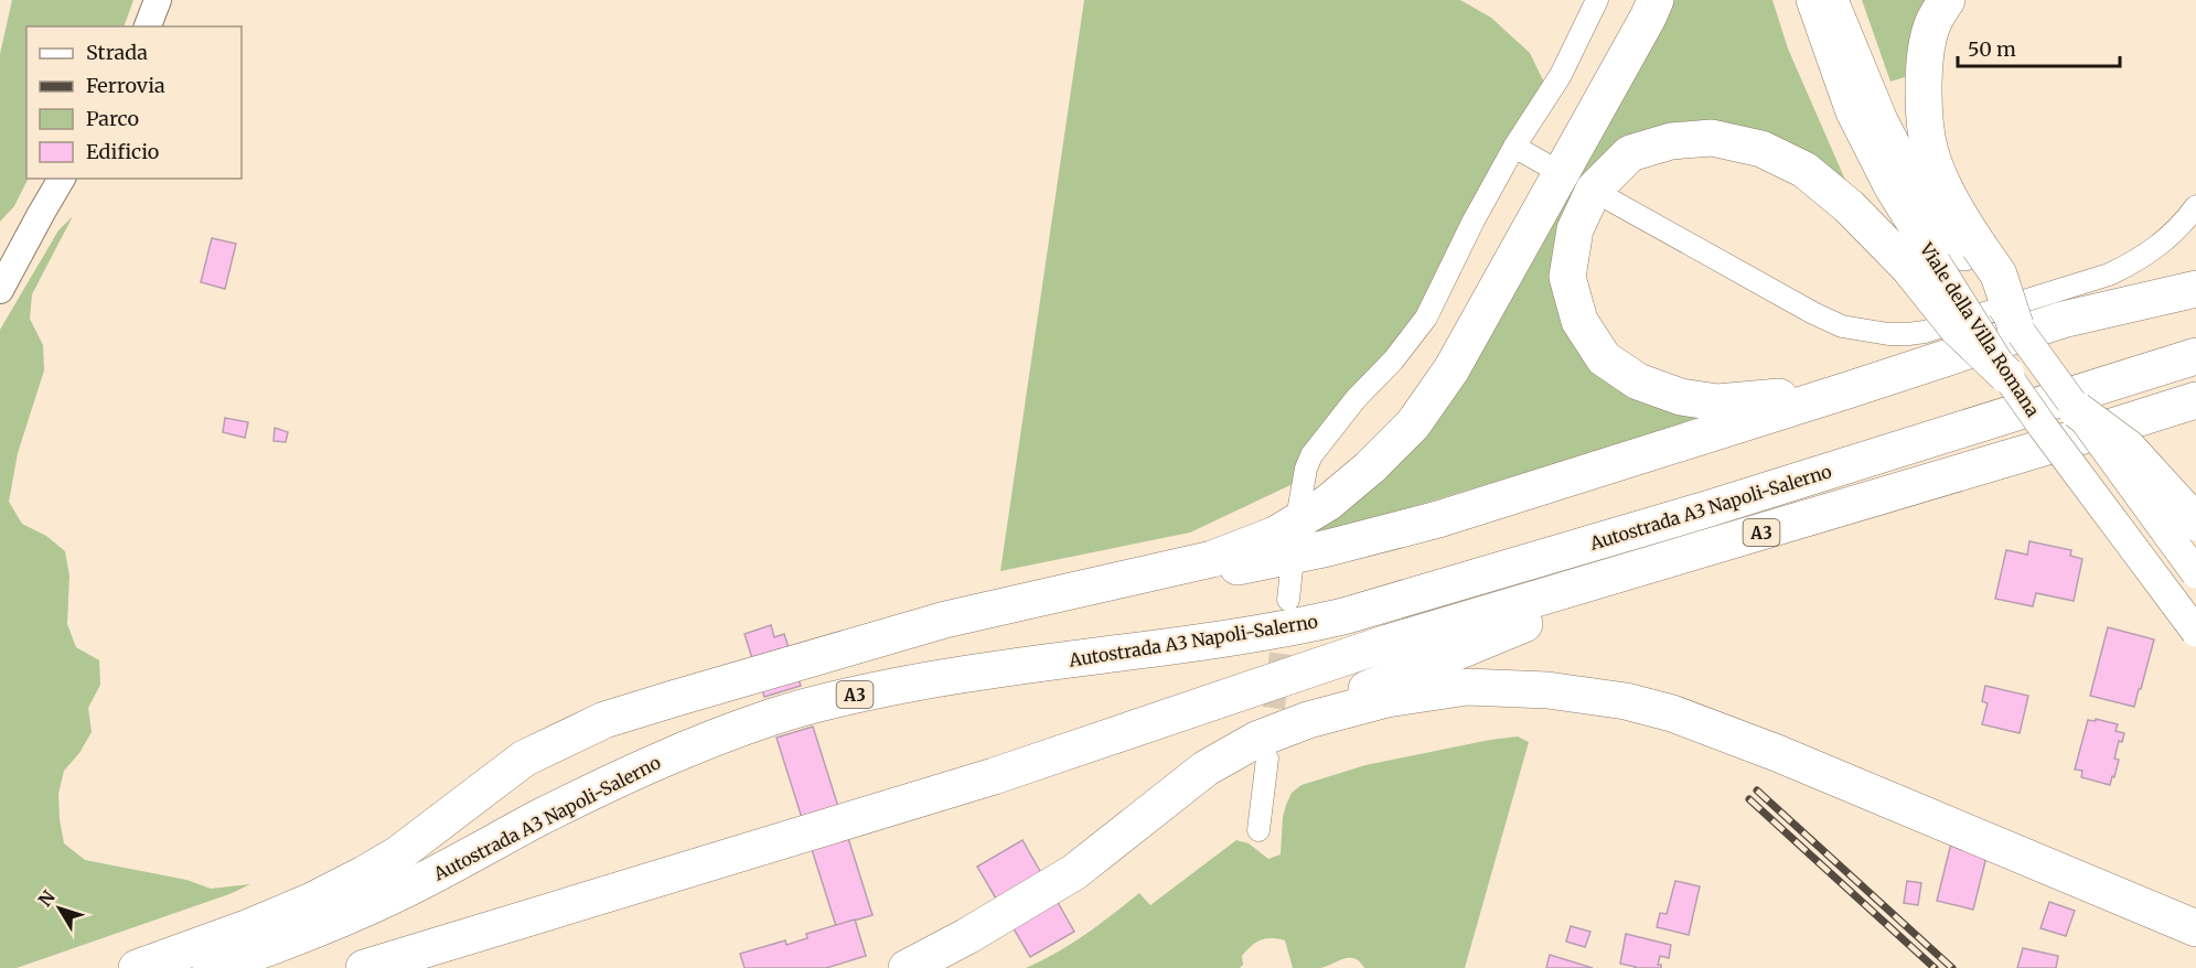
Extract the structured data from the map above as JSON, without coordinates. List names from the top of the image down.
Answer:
{
  "streets": {
    "highway": ["Autostrada A3 Napoli-Salerno", "A3"],
    "main road": ["Viale della Villa Romana"]
  },
  "crossings": [
    ["Viale della Villa Romana", "Autostrada A3 Napoli-Salerno"],
    ["Autostrada A3 Napoli-Salerno", "A3"]
  ],
  "legend": [
    "Strada",
    "Ferrovia",
    "Parco",
    "Edificio"
  ],
  "scale_bar": "50 m",
  "north": "top left"
}
